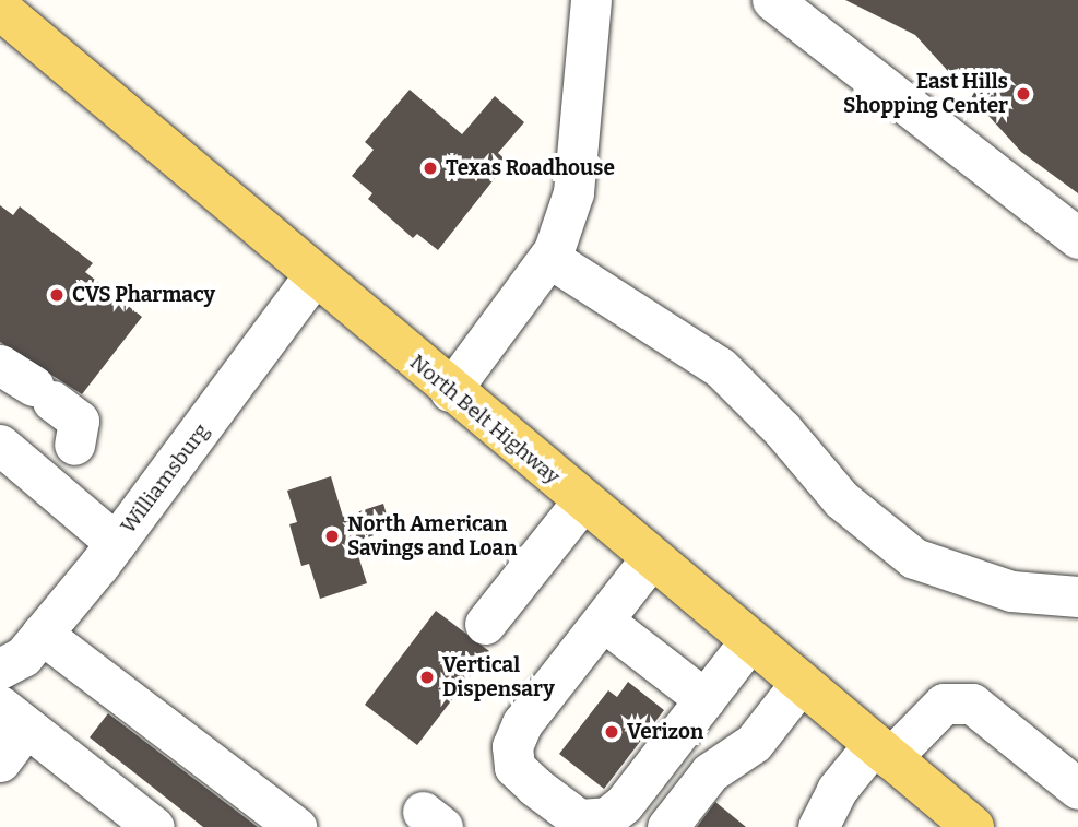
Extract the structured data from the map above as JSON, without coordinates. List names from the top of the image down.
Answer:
{
  "streets": {
    "main road": ["North Belt Highway"],
    "street": ["Williamsburg"]
  },
  "crossings": [
    ["North Belt Highway", "Williamsburg"]
  ],
  "places": [
    "East Hills Shopping Center",
    "Texas Roadhouse",
    "CVS Pharmacy",
    "North American Savings and Loan",
    "Vertical Dispensary",
    "Verizon"
  ]
}
